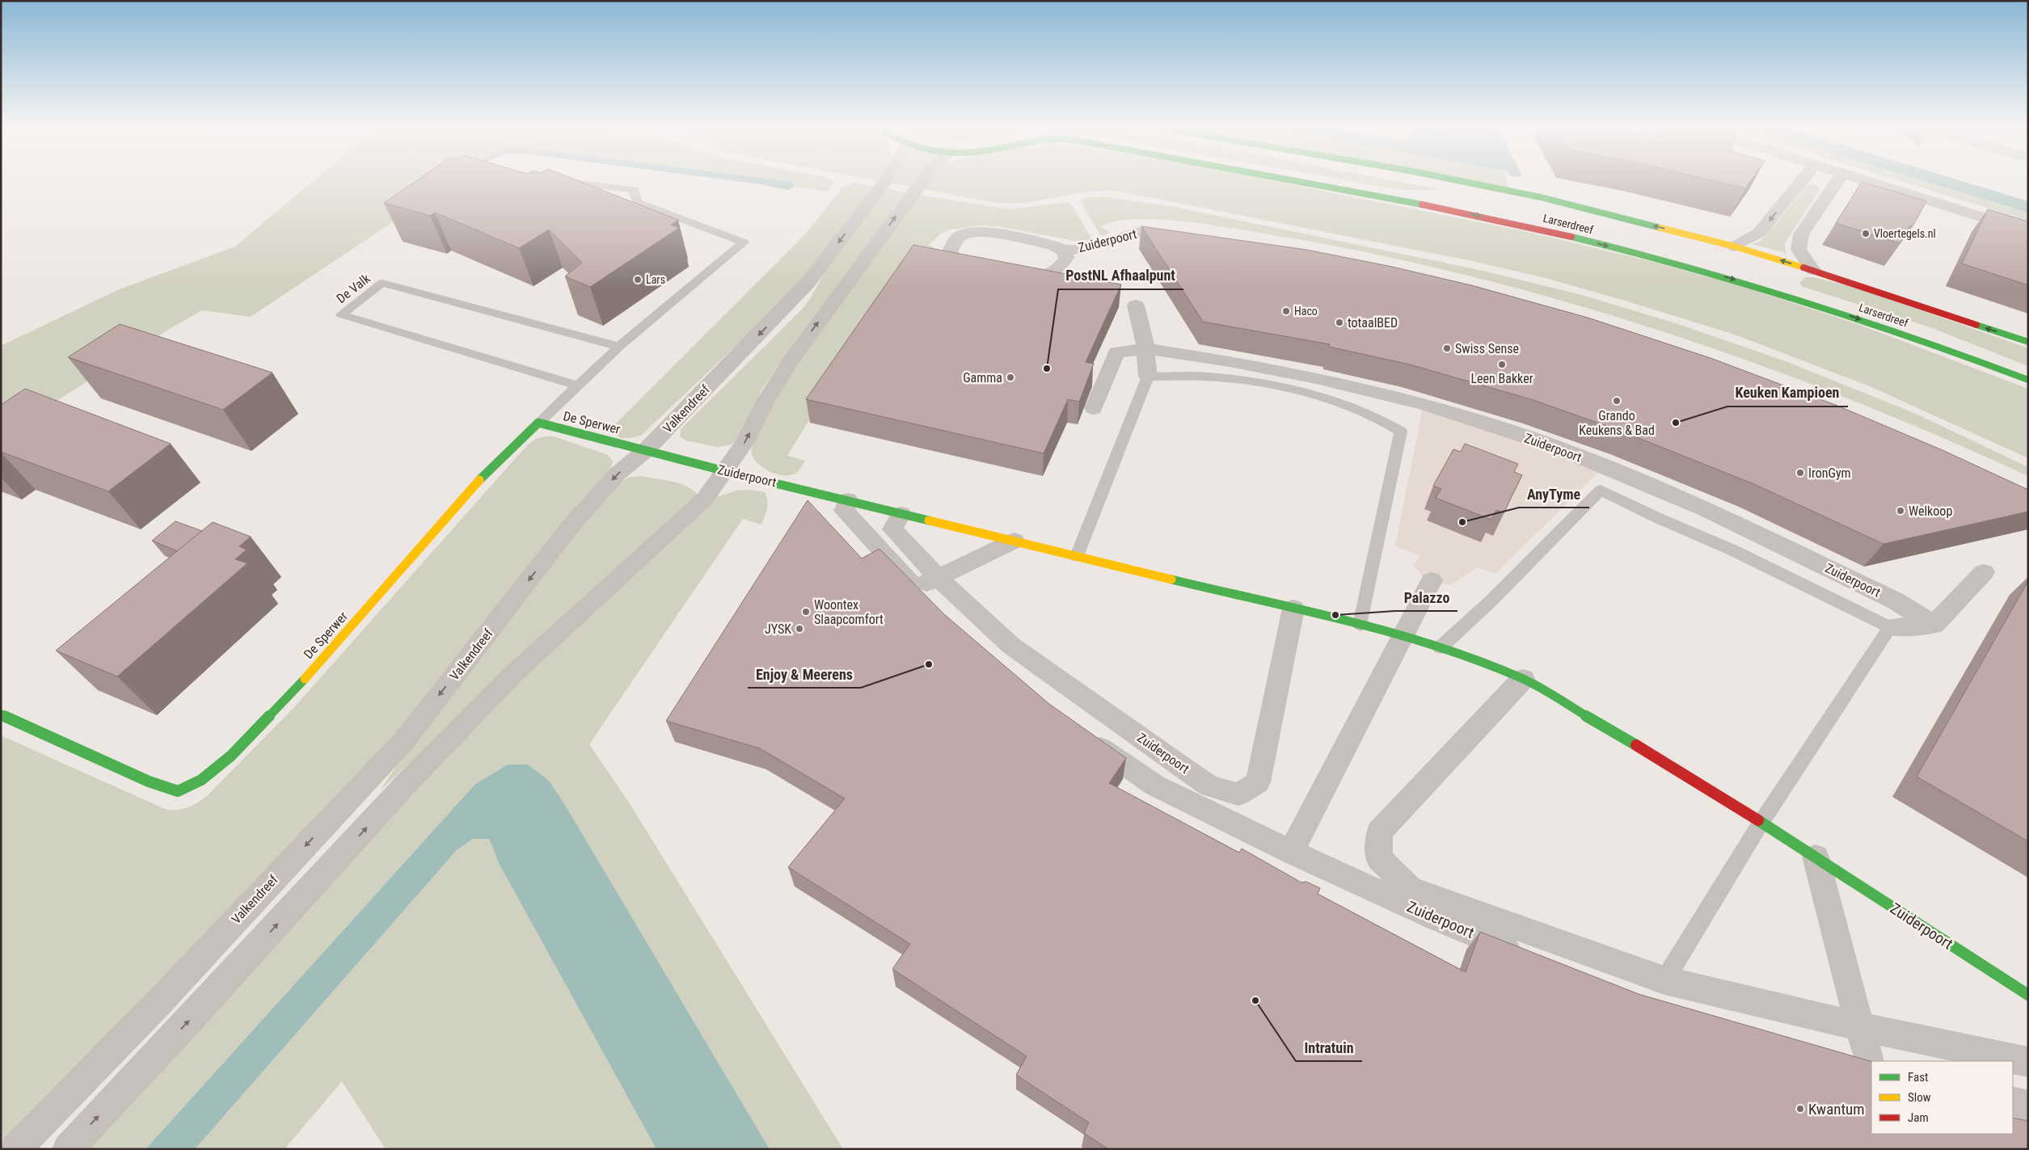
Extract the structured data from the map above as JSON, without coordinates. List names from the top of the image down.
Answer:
{
  "streets": {
    "main road": ["Larserdreef", "Zuiderpoort", "De Sperwer"],
    "street": ["Valkendreef"],
    "lane": ["De Valk"]
  },
  "crossings": [
    ["Zuiderpoort", "Valkendreef"],
    ["Zuiderpoort", "De Sperwer"],
    ["Valkendreef", "De Sperwer"]
  ],
  "places": [
    "Vloertegels.nl",
    "Lars",
    "Haco",
    "totaalBED",
    "Swiss Sense",
    "Leen Bakker",
    "PostNL Afhaalpunt",
    "Gamma",
    "Grando Keukens & Bad",
    "Keuken Kampioen",
    "IronGym",
    "Welkoop",
    "AnyTyme",
    "Woontex Slaapcomfort",
    "Palazzo",
    "JYSK",
    "Enjoy & Meerens",
    "Intratuin",
    "Kwantum"
  ],
  "legend": ["Fast", "Slow", "Jam"]
}
